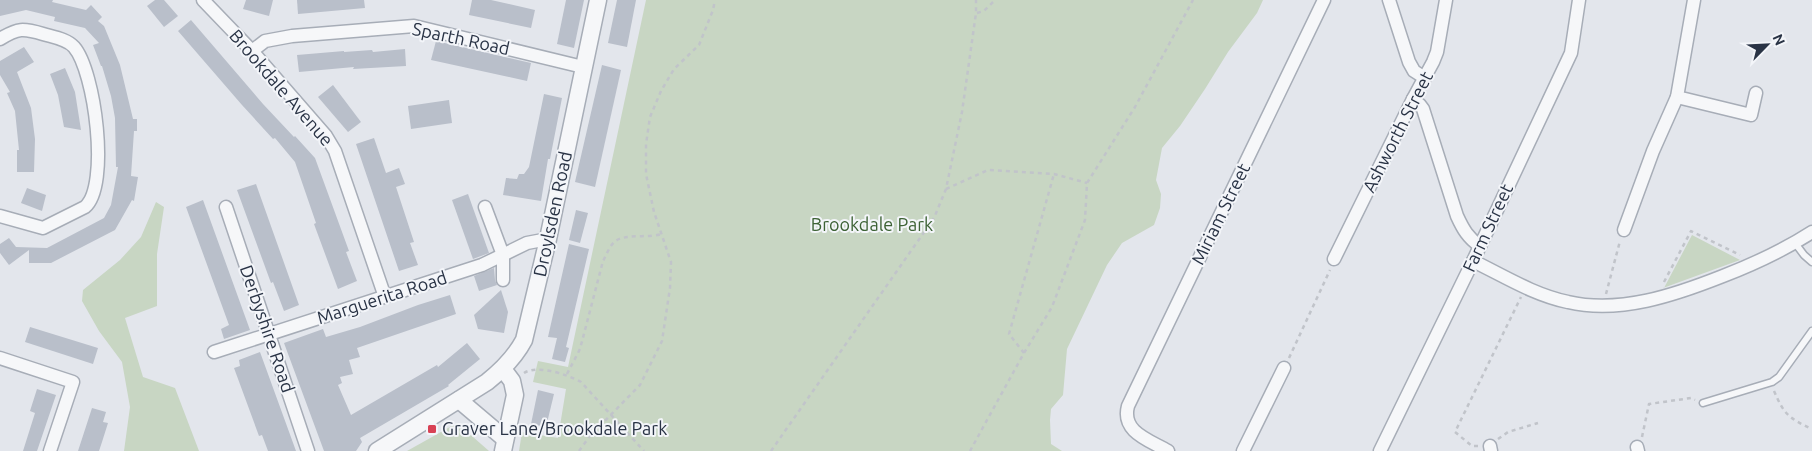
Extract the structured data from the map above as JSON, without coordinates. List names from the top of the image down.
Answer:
{
  "streets": {
    "street": [
      "Sparth Road",
      "Brookdale Avenue",
      "Ashworth Street",
      "Droylsden Road",
      "Miriam Street",
      "Farm Street",
      "Marguerita Road",
      "Derbyshire Road"
    ]
  },
  "crossings": [
    ["Sparth Road", "Brookdale Avenue"],
    ["Sparth Road", "Droylsden Road"],
    ["Brookdale Avenue", "Marguerita Road"],
    ["Droylsden Road", "Marguerita Road"],
    ["Marguerita Road", "Derbyshire Road"]
  ],
  "parks": ["Brookdale Park"],
  "places": {
    "transit": ["Graver Lane/Brookdale Park"]
  },
  "north": "top right"
}
